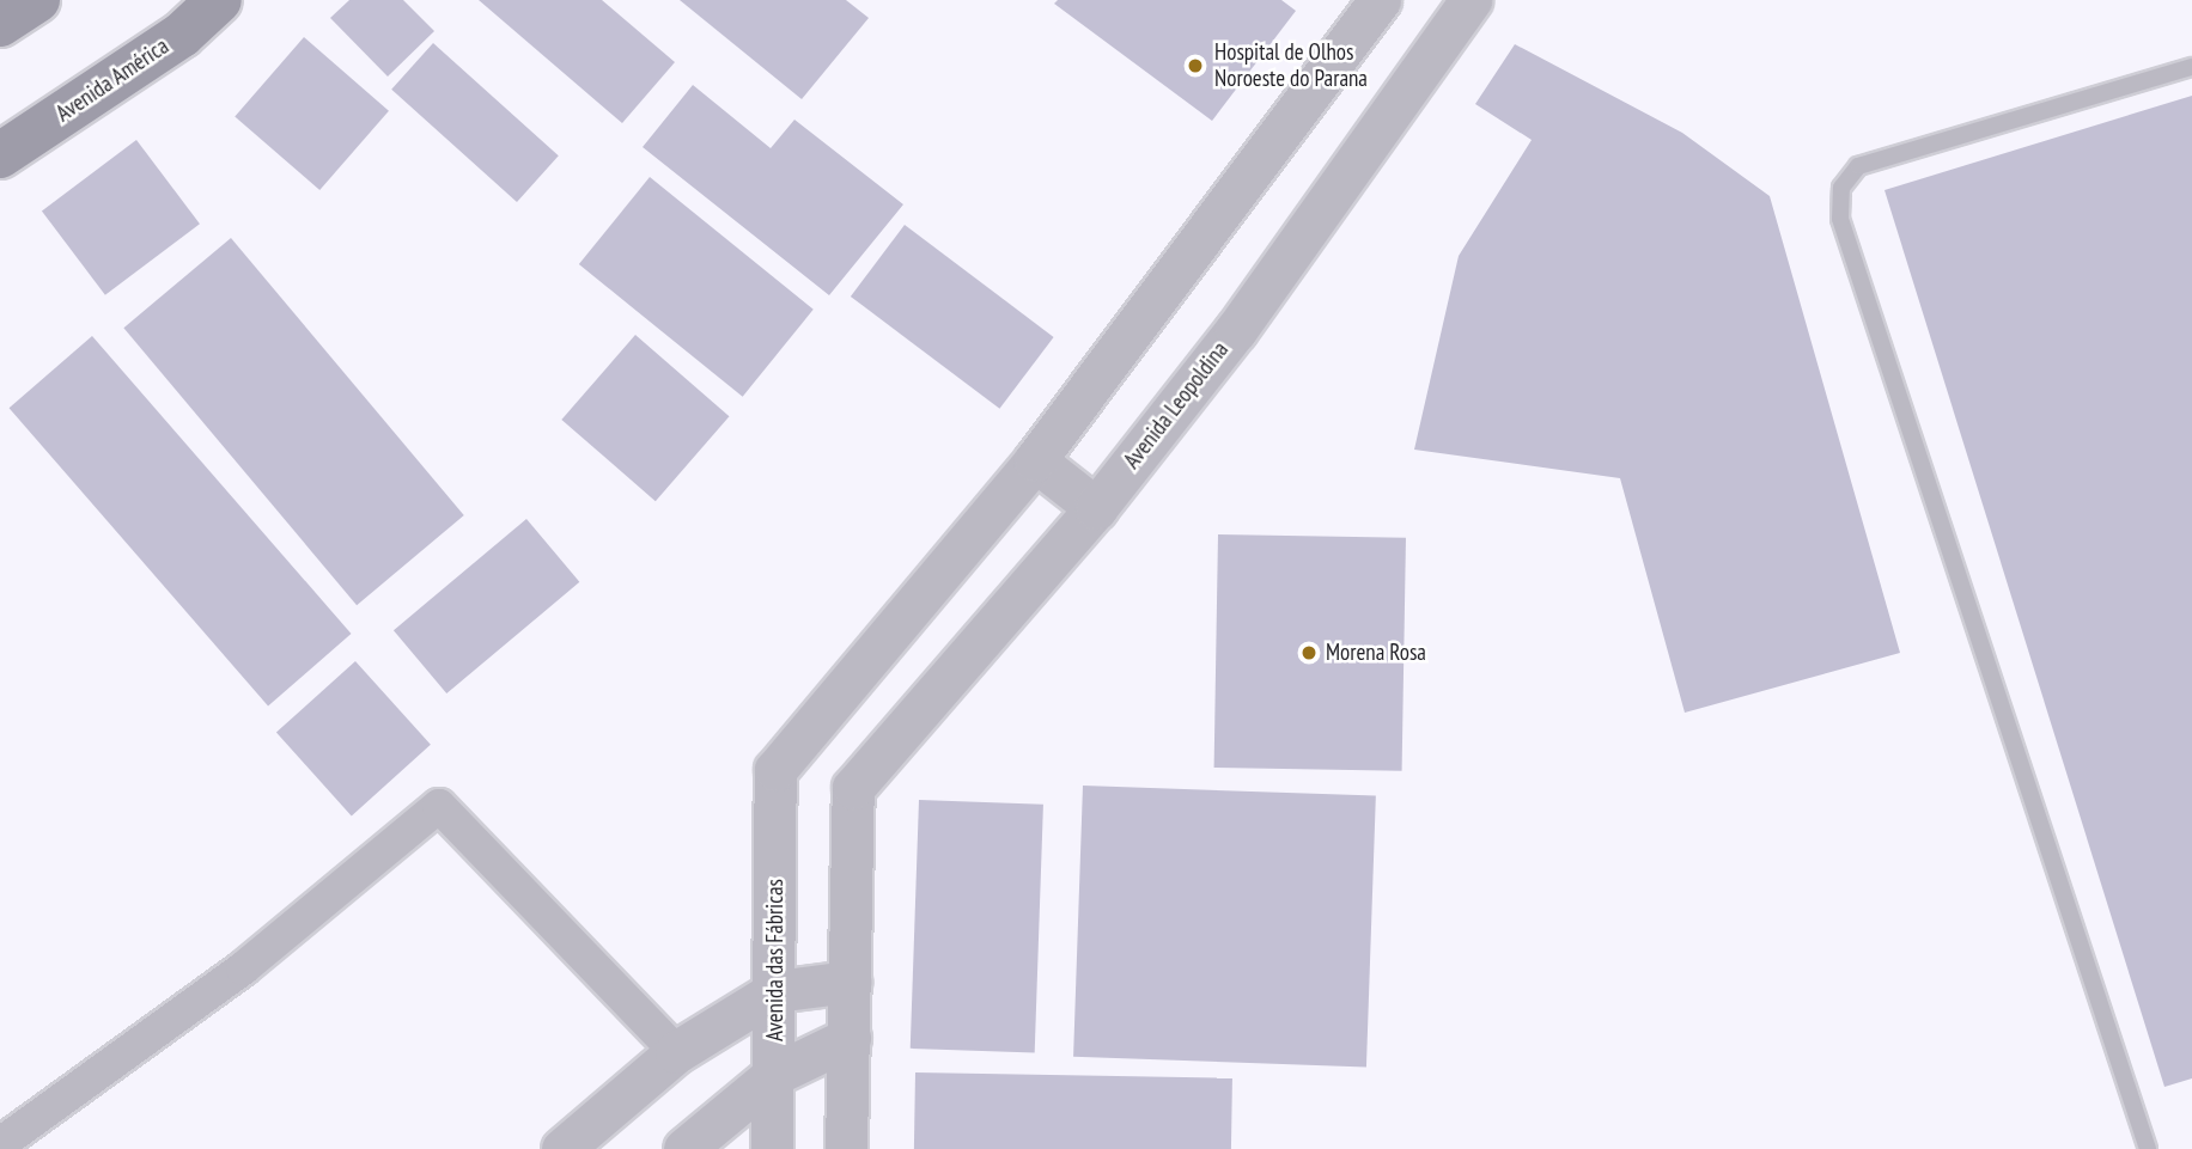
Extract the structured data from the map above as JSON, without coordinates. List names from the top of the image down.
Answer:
{
  "streets": {
    "main road": ["Avenida América"],
    "street": ["Avenida Leopoldina", "Avenida das Fábricas"]
  },
  "places": ["Hospital de Olhos Noroeste do Parana", "Morena Rosa"]
}
